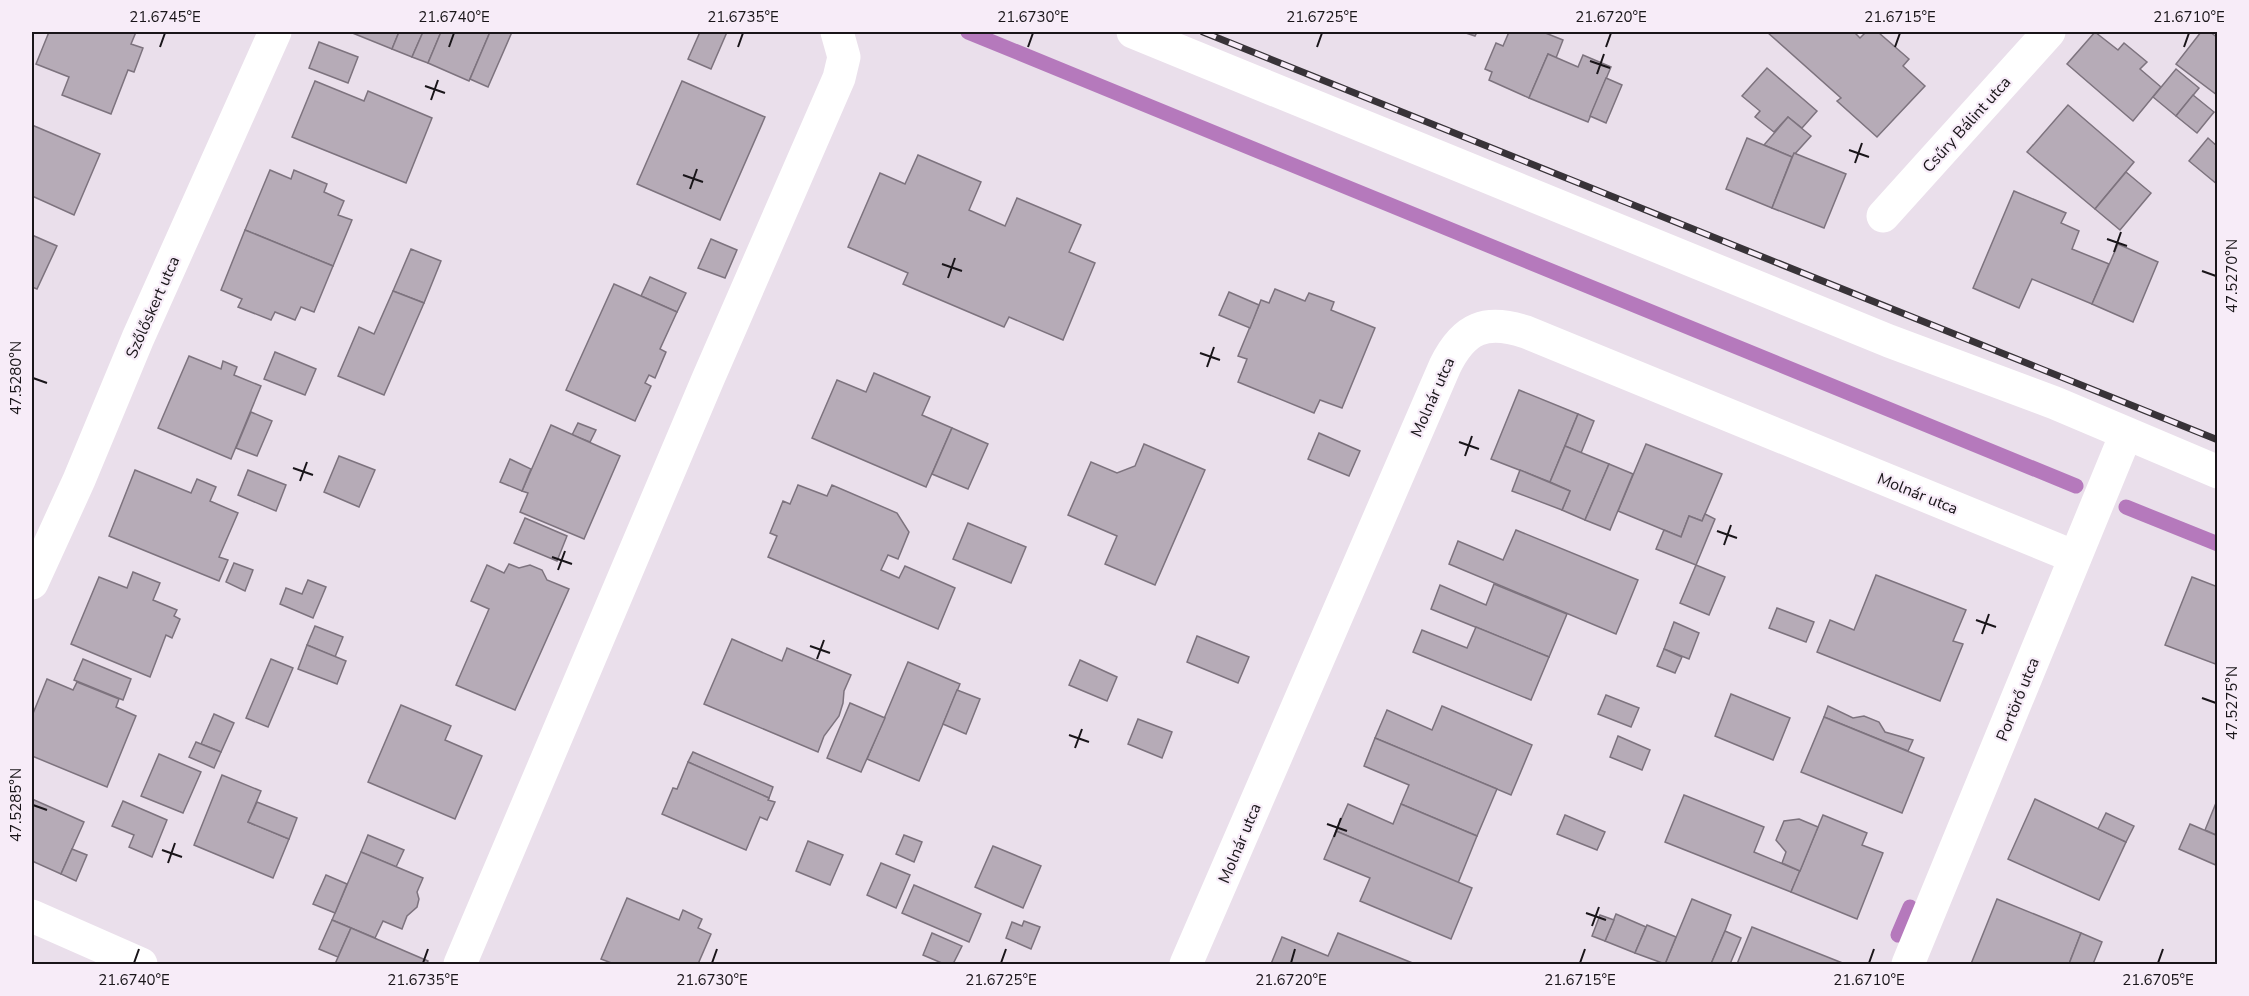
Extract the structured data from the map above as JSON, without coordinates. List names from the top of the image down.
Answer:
{
  "streets": {
    "street": [
      "Csűry Bálint utca",
      "Szőlőskert utca",
      "Molnár utca",
      "Portörő utca"
    ]
  },
  "crossings": [
    ["Molnár utca", "Portörő utca"]
  ],
  "coordinates": [
    "21.6745°E",
    "21.6740°E",
    "21.6735°E",
    "21.6730°E",
    "21.6725°E",
    "21.6720°E",
    "21.6715°E",
    "21.6710°E",
    "47.5270°N",
    "47.5280°N",
    "47.5275°N",
    "47.5285°N",
    "21.6705°E"
  ]
}
